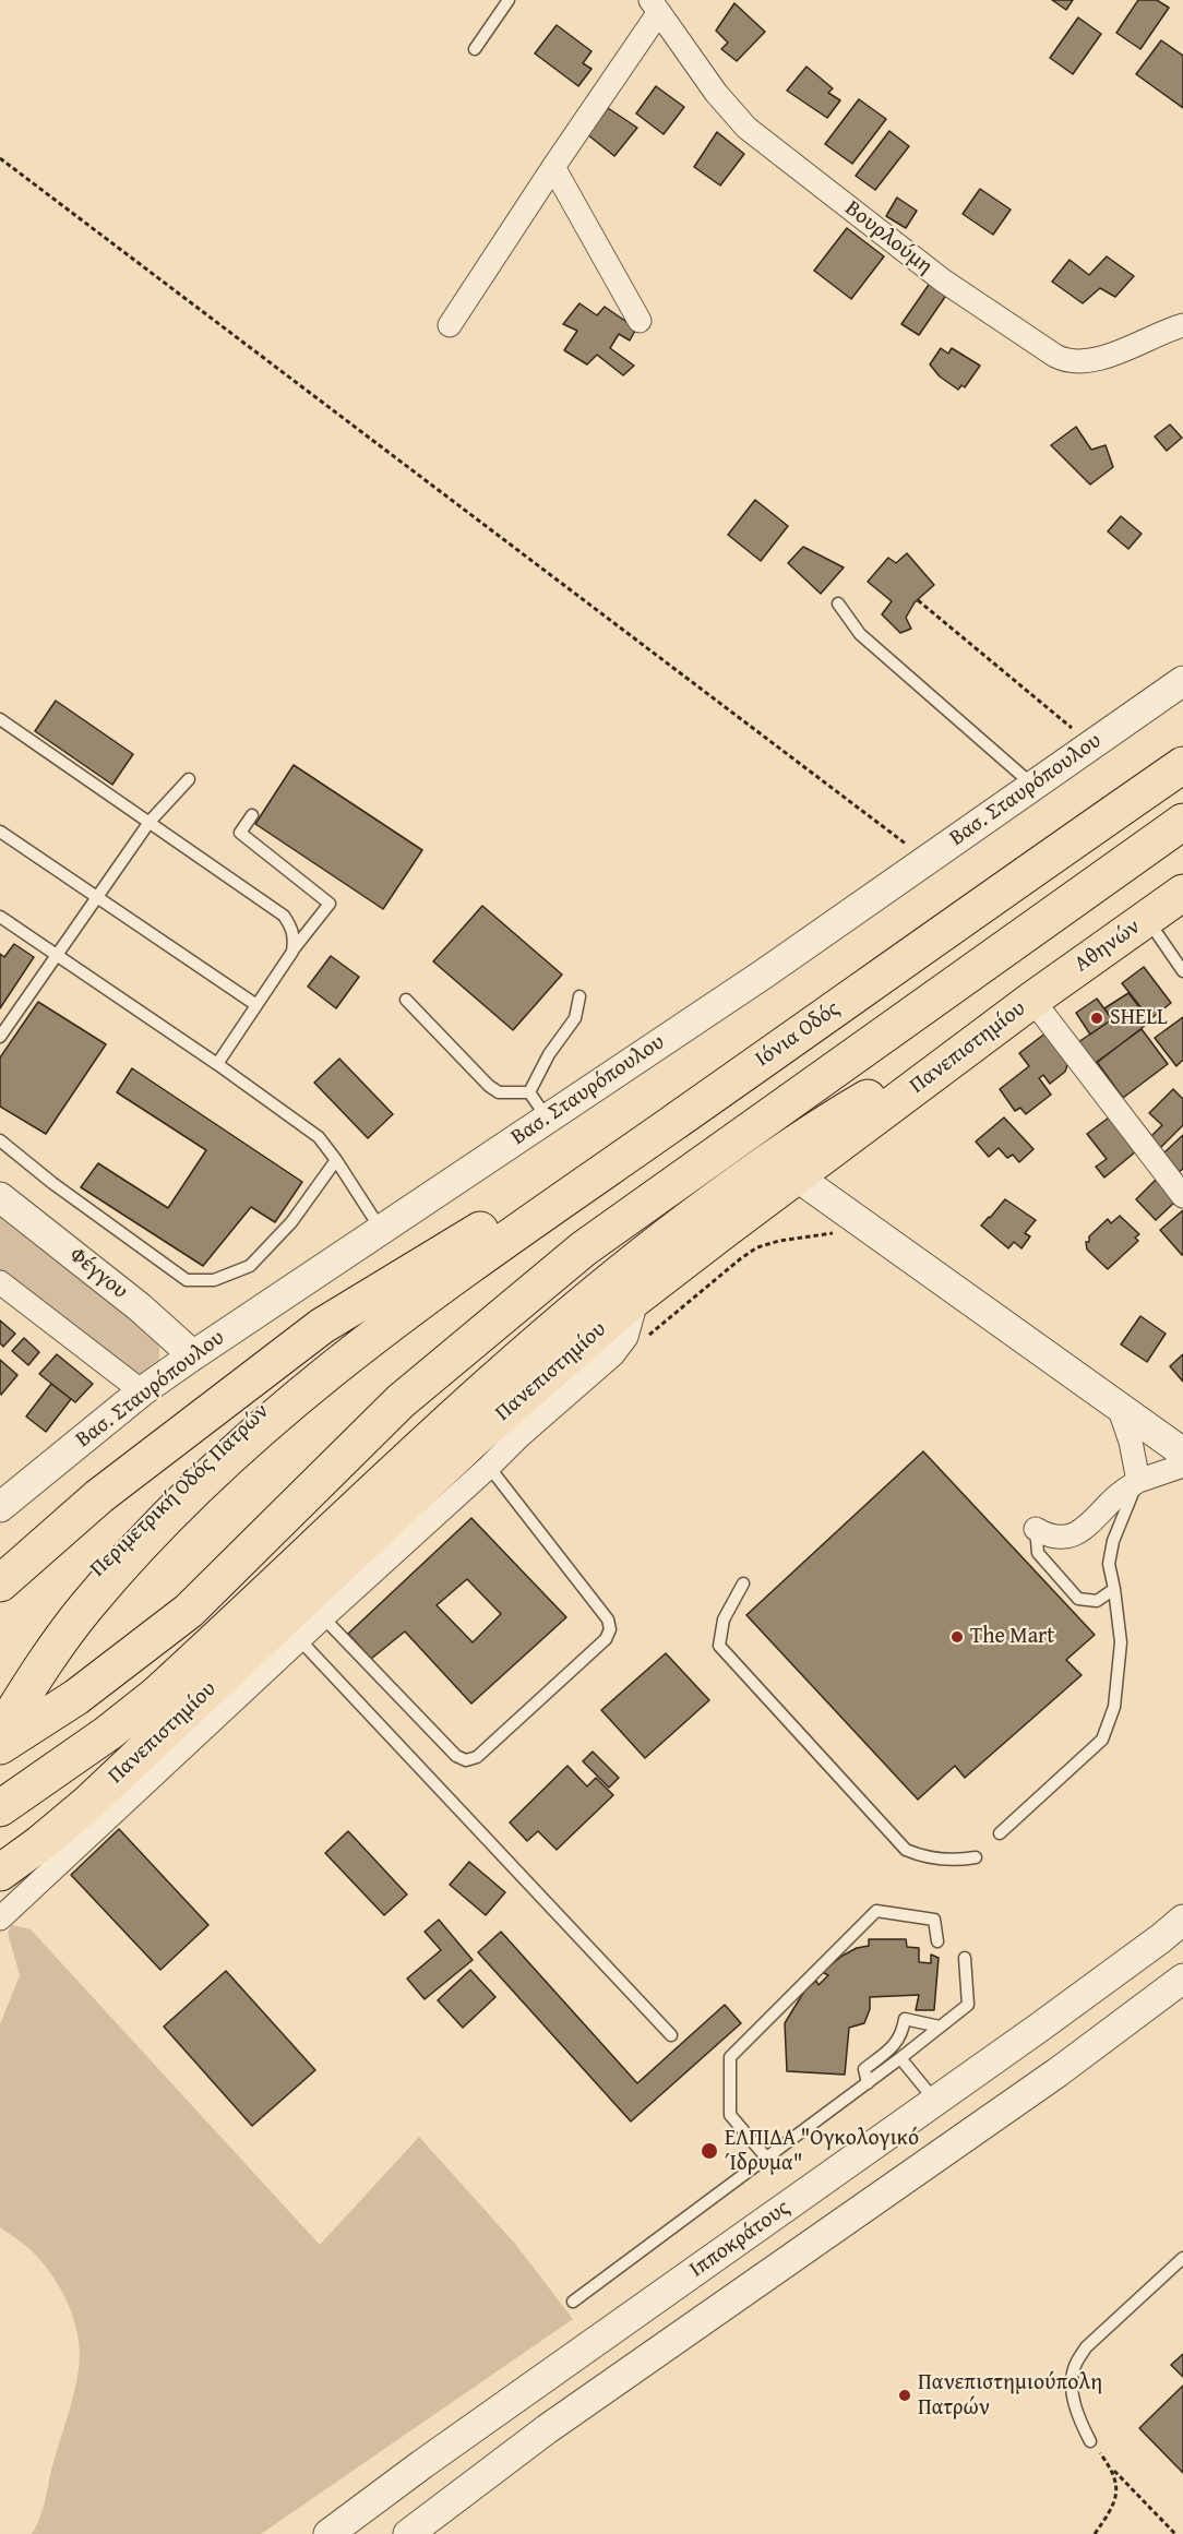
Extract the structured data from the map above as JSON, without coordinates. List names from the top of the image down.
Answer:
{
  "streets": {
    "main road": [
      "Αθηνών",
      "Ιόνια Οδός",
      "Πανεπιστημίου",
      "Περιμετρική Οδός Πατρών"
    ],
    "street": [
      "Βουρλούμη",
      "Βασ. Σταυρόπουλου",
      "Φέγγου",
      "Ιπποκράτους"
    ]
  },
  "crossings": [
    ["Βασ. Σταυρόπουλου", "Φέγγου"],
    ["Αθηνών", "Πανεπιστημίου"],
    ["Ιόνια Οδός", "Περιμετρική Οδός Πατρών"]
  ],
  "places": [
    "SHELL",
    "The Mart",
    "ΕΛΠΙΔΑ \"Ογκολογικό Ίδρυμα\"",
    "Πανεπιστημιούπολη Πατρών"
  ]
}
